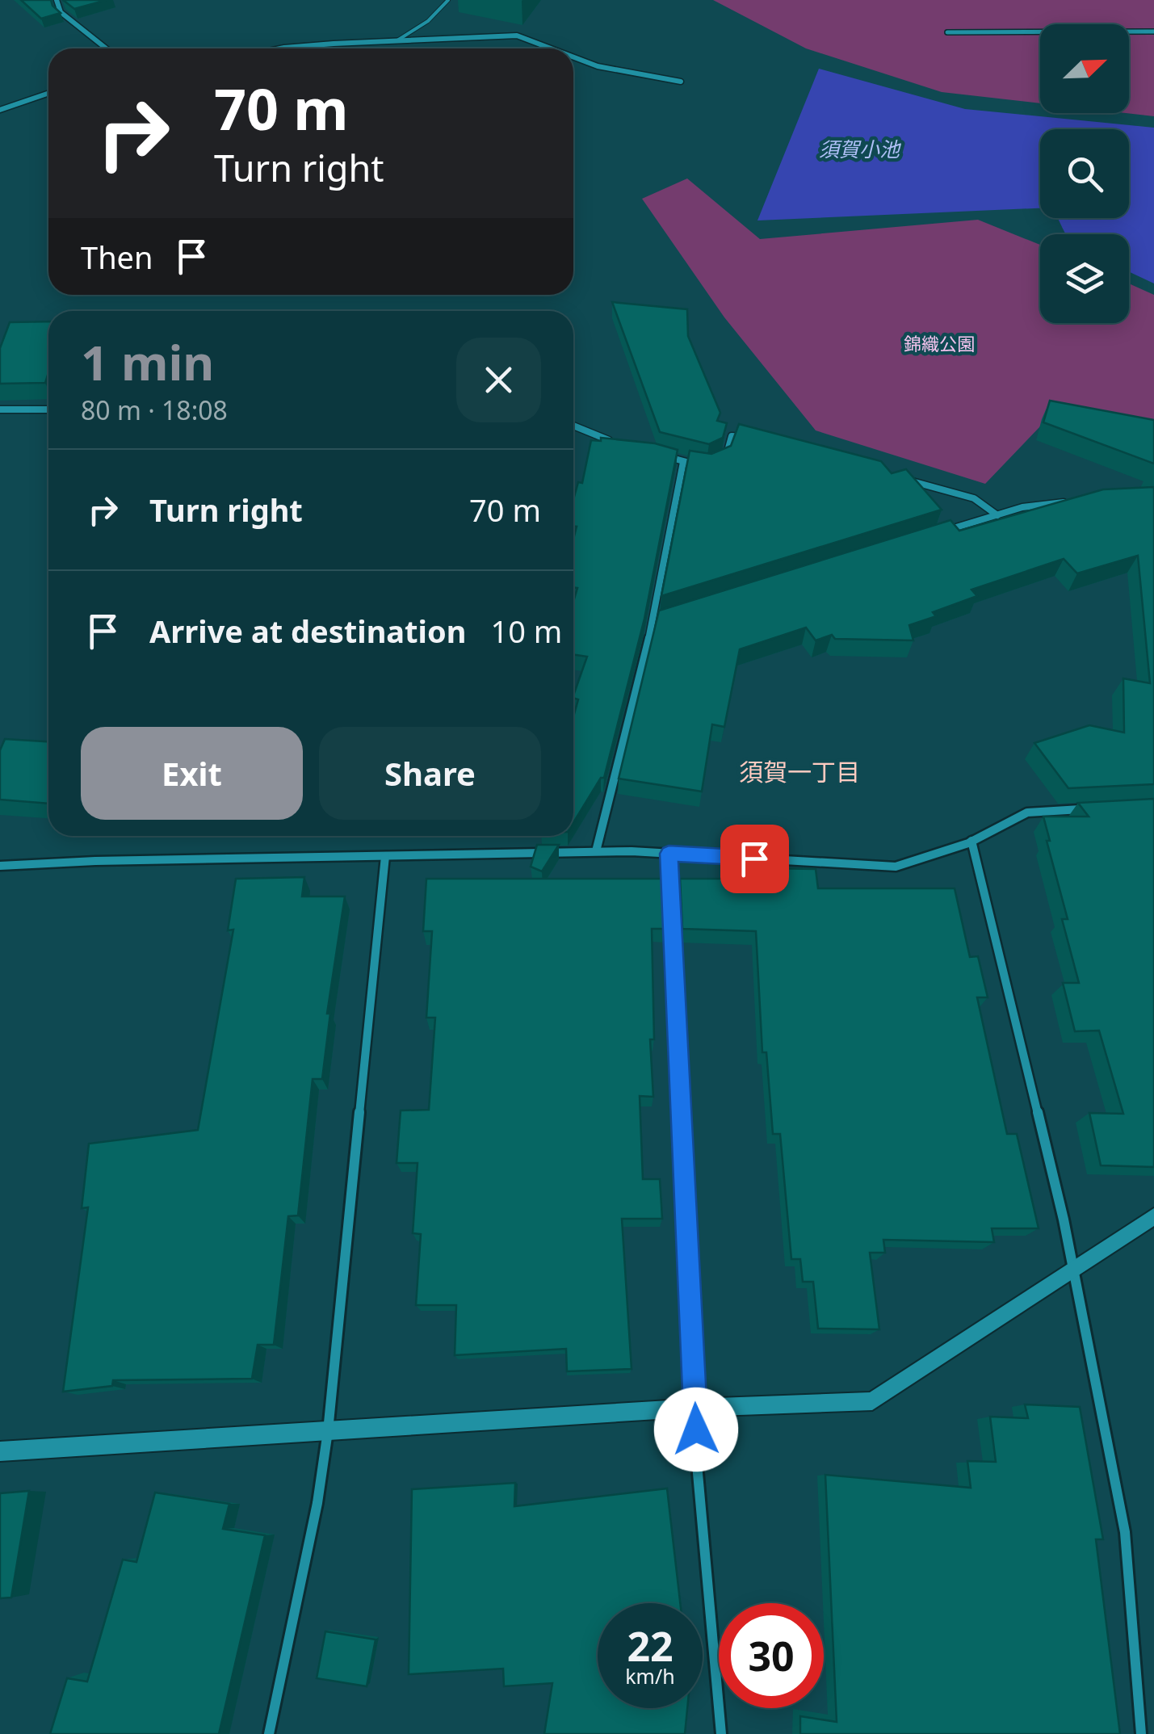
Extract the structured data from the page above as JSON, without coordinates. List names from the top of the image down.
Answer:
{
  "districts": ["須賀一丁目"],
  "water": ["須賀小池"],
  "parks": ["錦織公園"],
  "north": "top right",
  "page": {
    "turn": ["70 m", "Turn right"],
    "then": "Then",
    "heading": ["1 min", "80 m · 18:08"],
    "list": [
      {
        "name": "Turn right",
        "value": "70 m"
      },
      {
        "name": "Arrive at destination",
        "value": "10 m"
      }
    ],
    "buttons": ["Exit", "Share"],
    "speed": "22 km/h",
    "limit": "30"
  }
}
